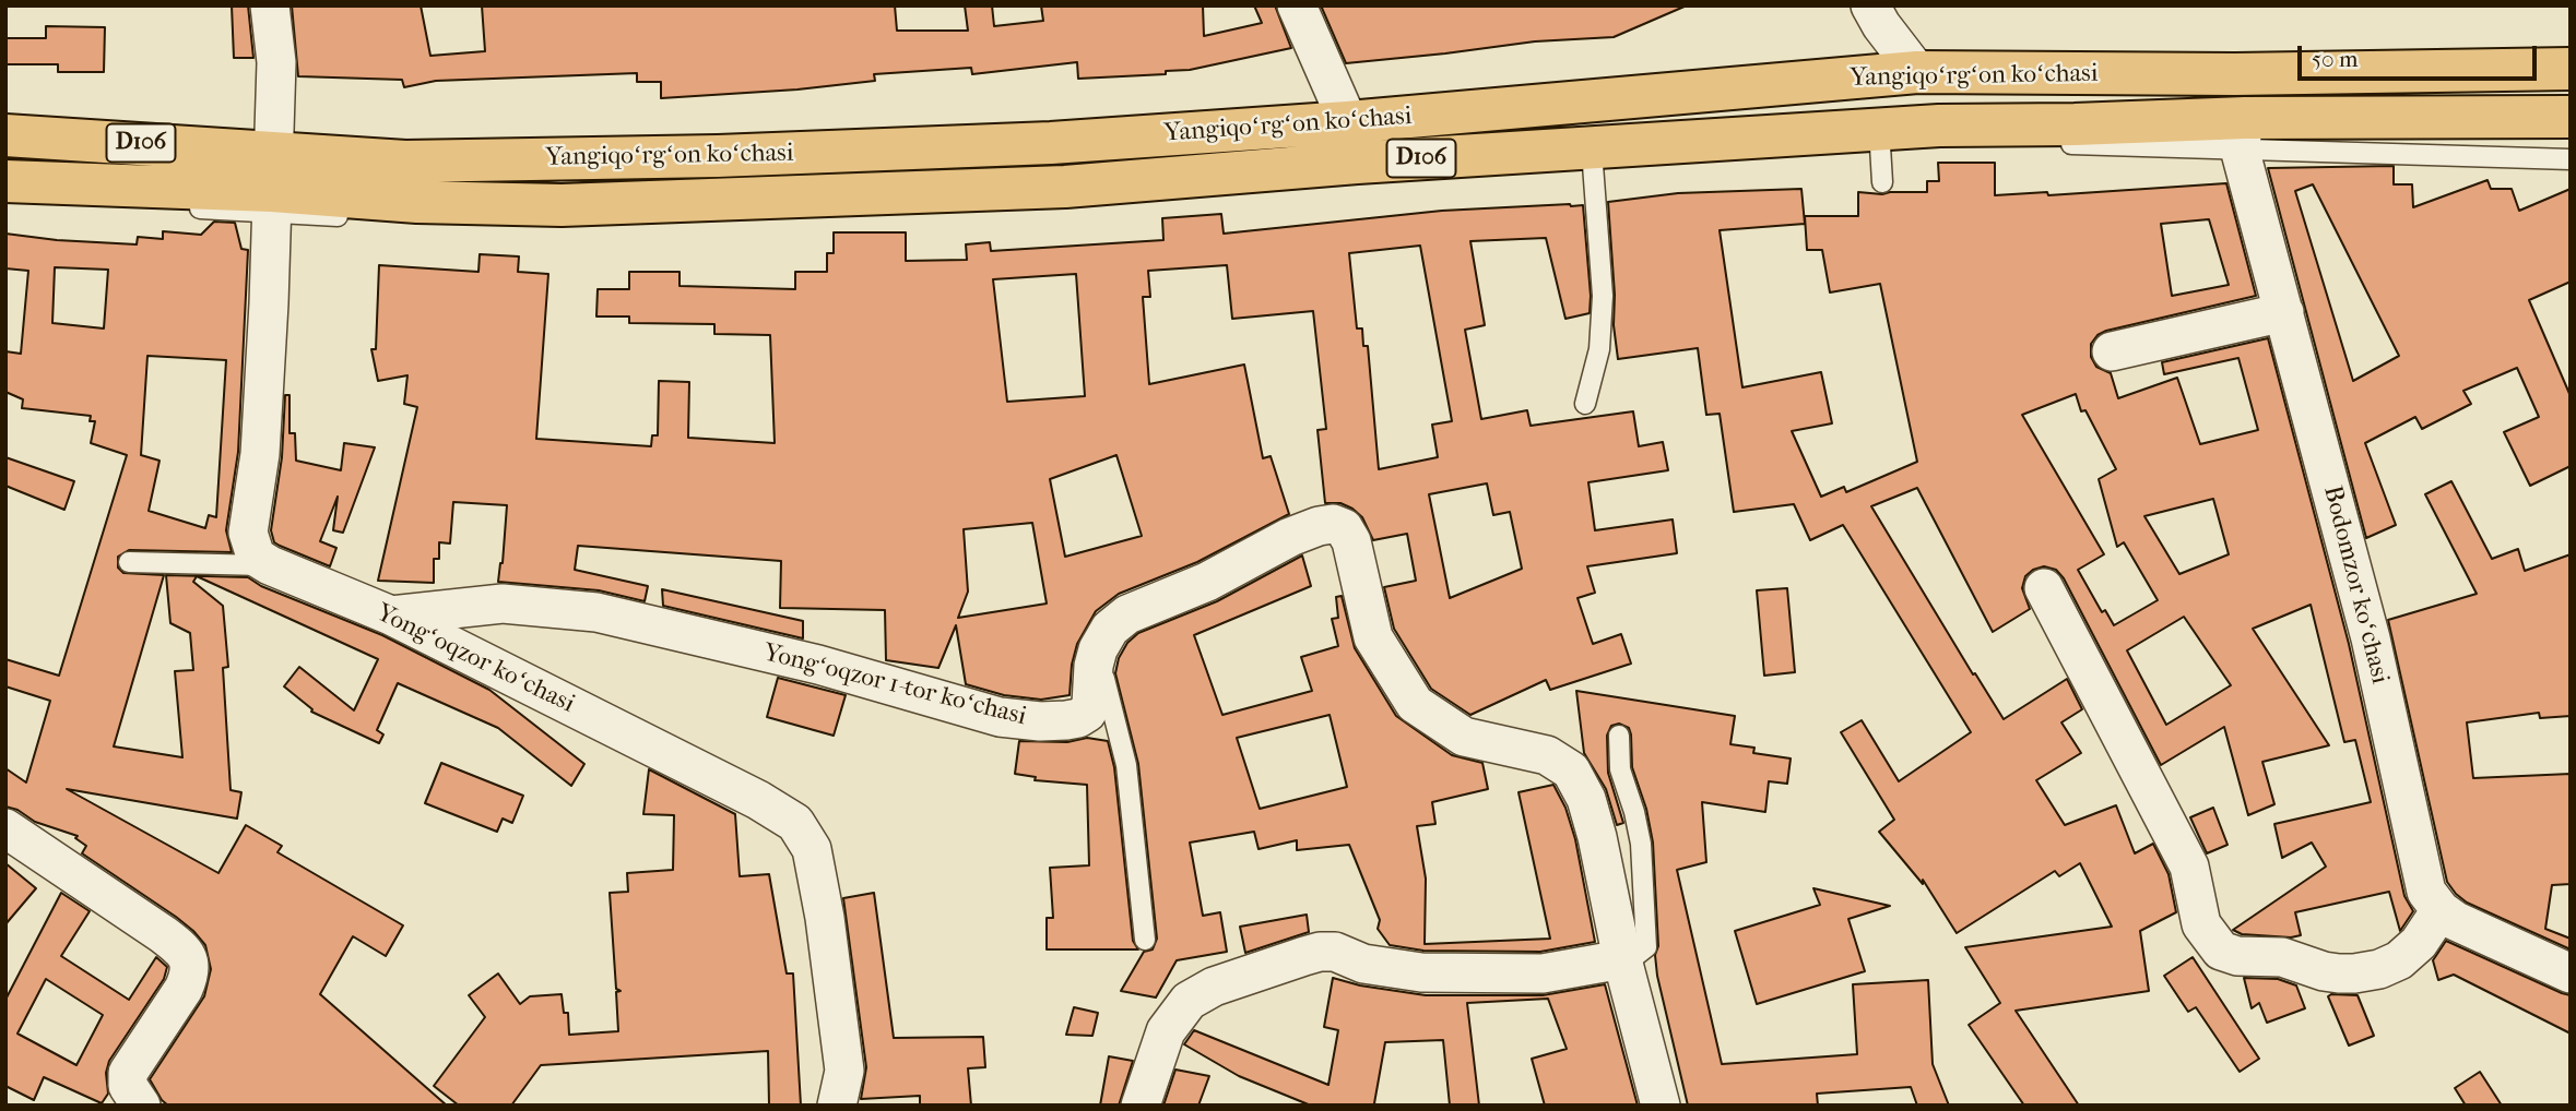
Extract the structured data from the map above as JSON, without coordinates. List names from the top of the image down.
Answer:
{
  "streets": {
    "main road": ["Yangiqoʻrgʻon koʻchasi", "D106"],
    "street": ["Bodomzor koʻchasi", "Yongʻoqzor koʻchasi", "Yongʻoqzor 1-tor koʻchasi"]
  },
  "crossings": [
    ["Yangiqoʻrgʻon koʻchasi", "Bodomzor koʻchasi"],
    ["Yongʻoqzor koʻchasi", "Yongʻoqzor 1-tor koʻchasi"]
  ],
  "scale_bar": "50 m"
}
